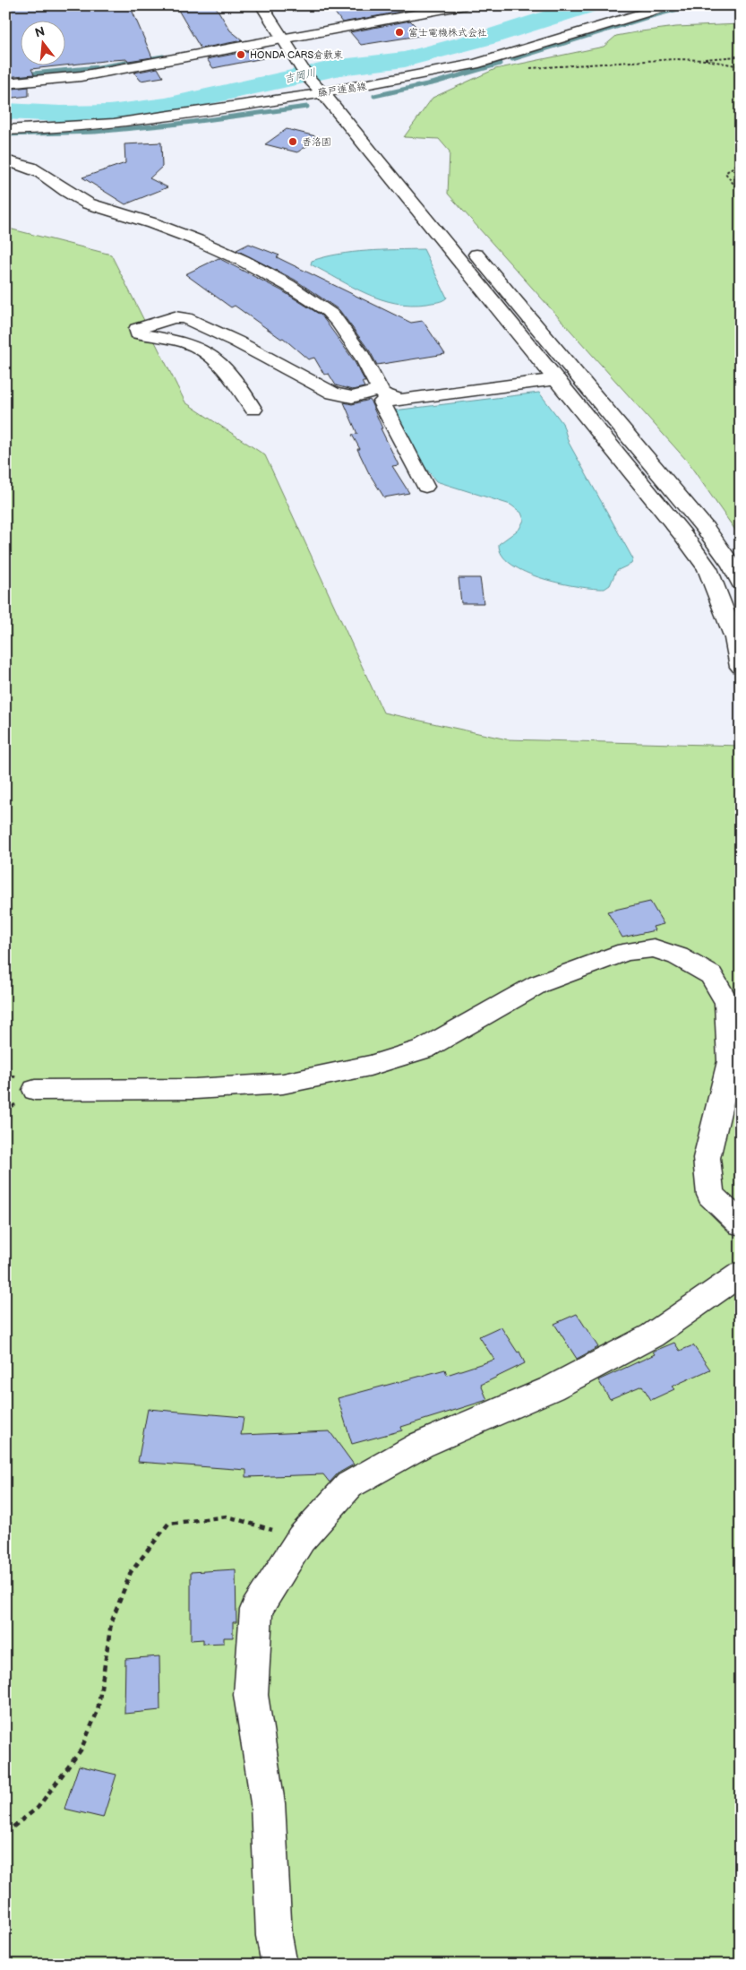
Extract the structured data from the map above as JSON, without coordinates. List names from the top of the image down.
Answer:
{
  "streets": {
    "street": ["藤戸連島線"]
  },
  "water": ["吉岡川"],
  "places": ["富士電機株式会社", "HONDA CARS倉敷東", "香洛園"],
  "north": "top"
}
